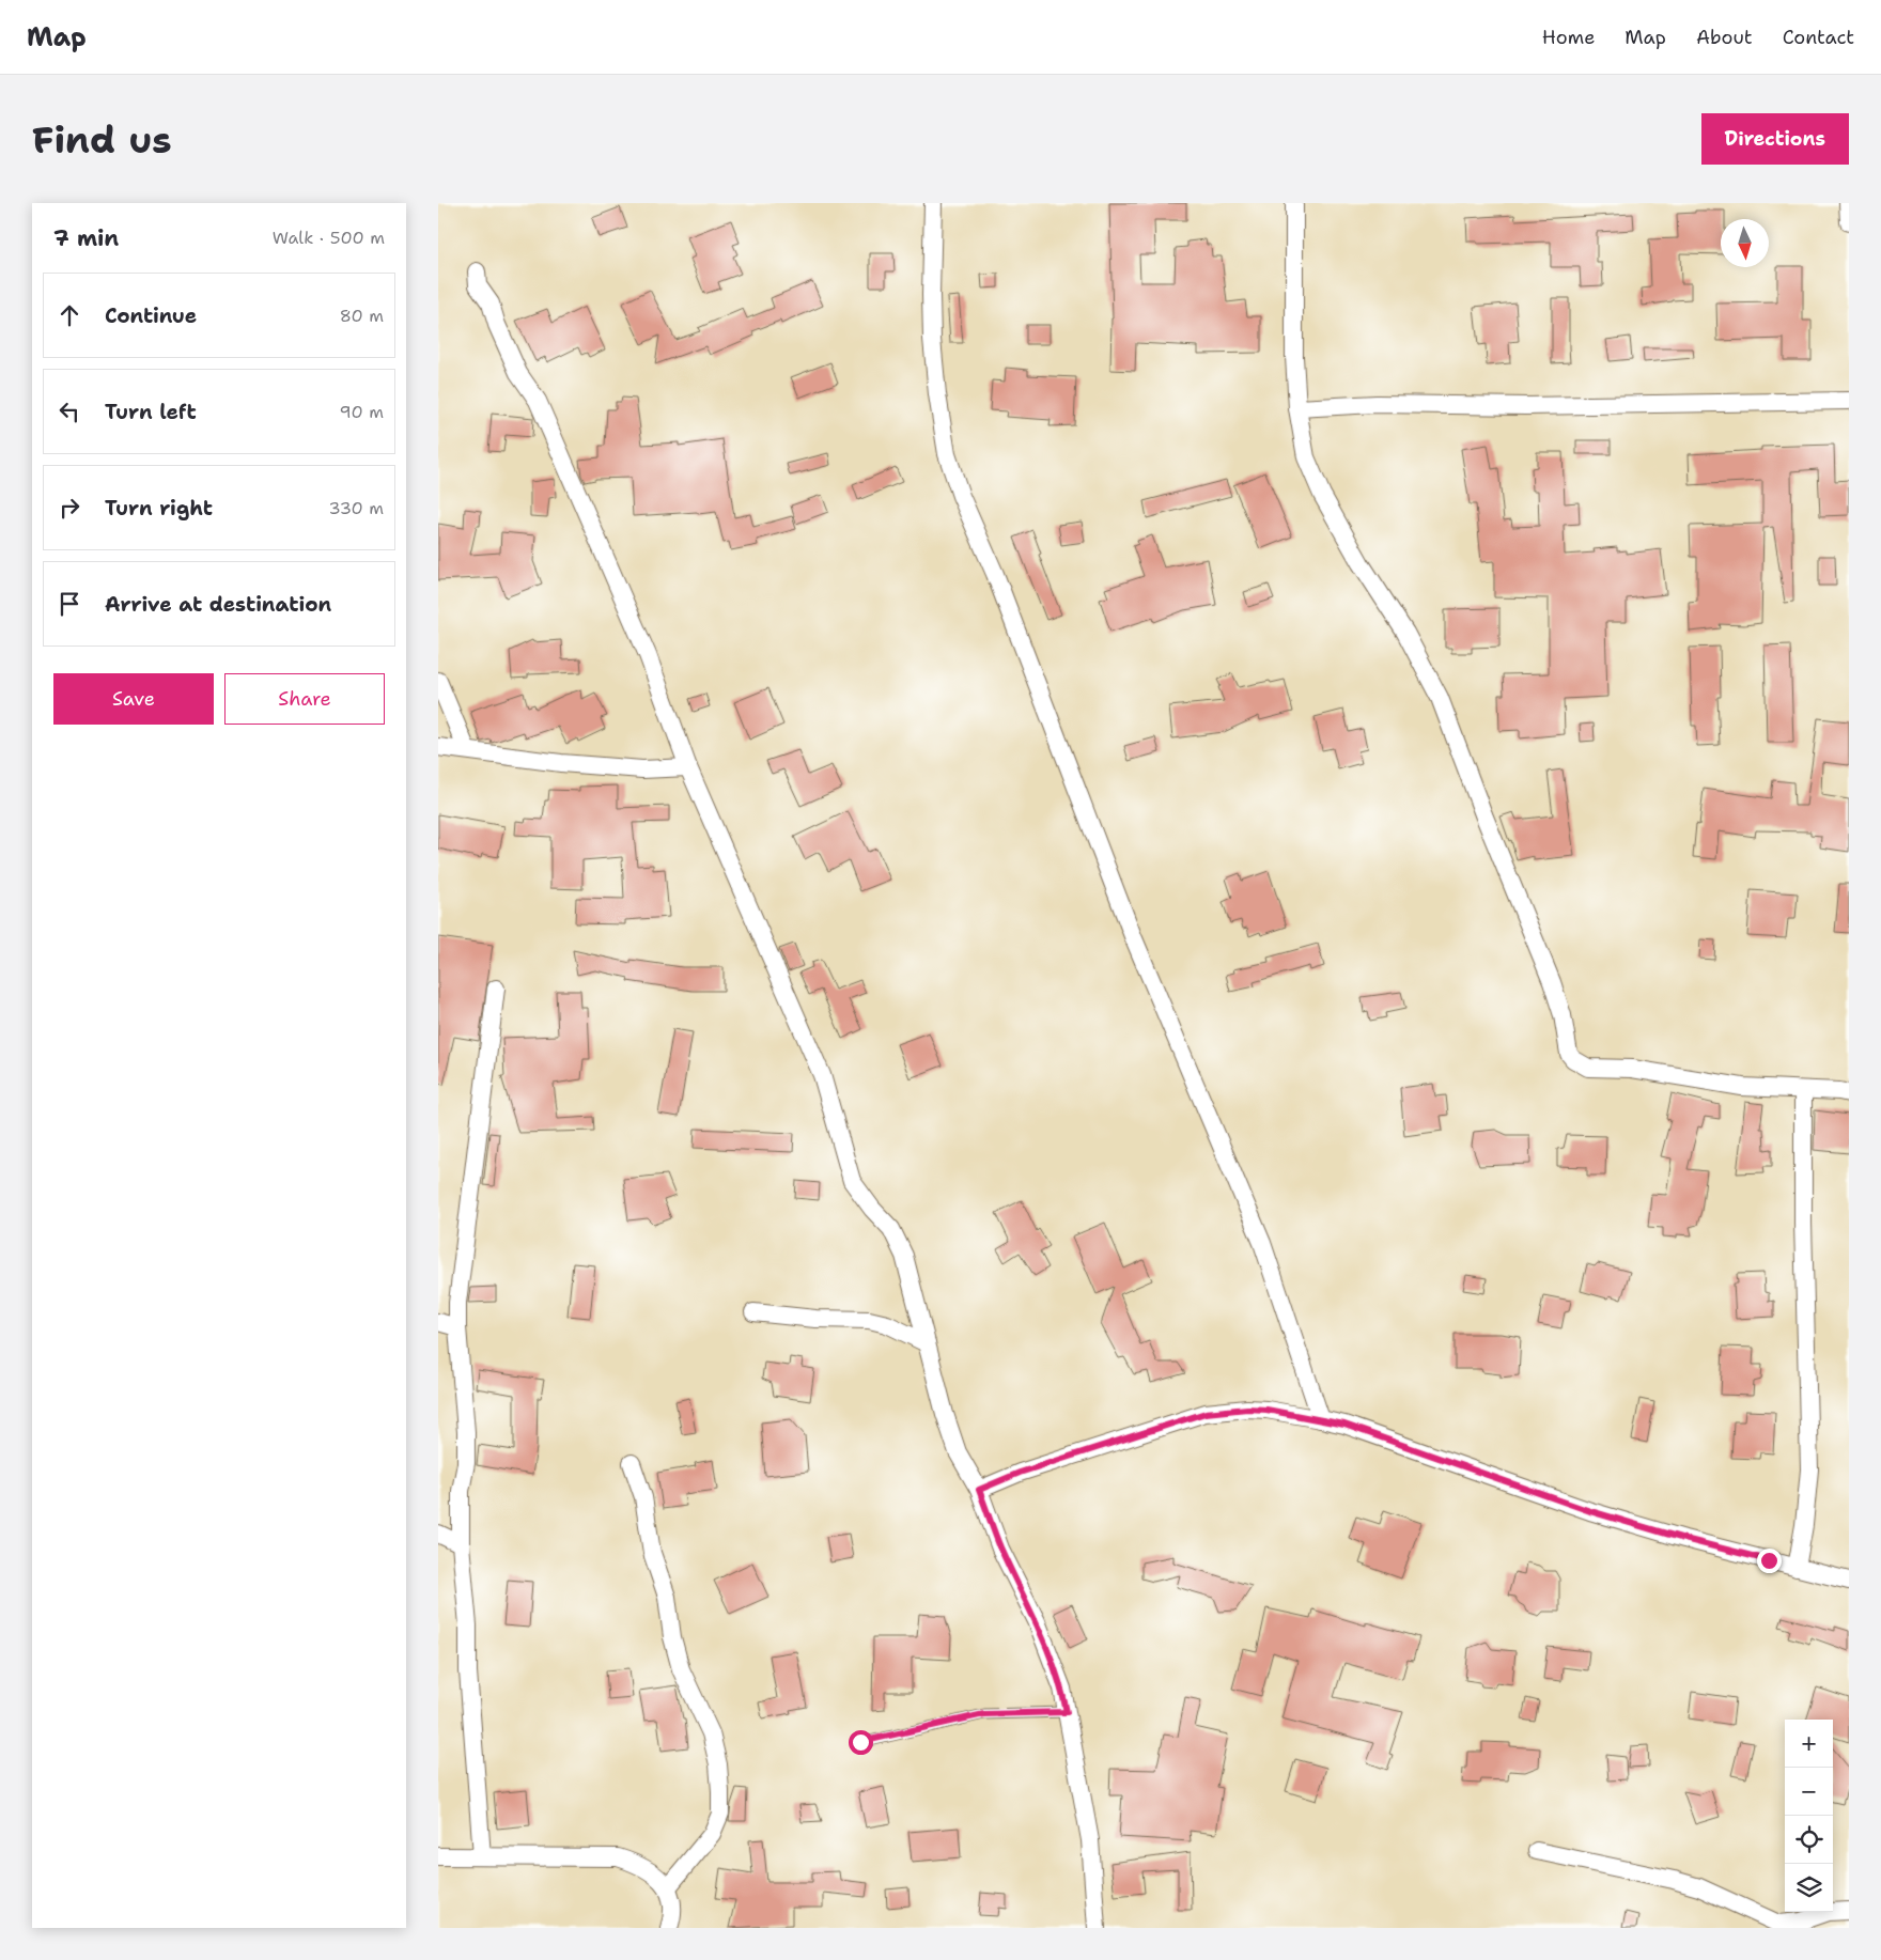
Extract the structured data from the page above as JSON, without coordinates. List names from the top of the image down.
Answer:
{
  "north": "bottom",
  "page": {
    "header": "Map",
    "nav": [
      "Home",
      "Map",
      "About",
      "Contact"
    ],
    "buttons": [
      "Directions",
      ["Save", "Share"]
    ],
    "title": "Find us",
    "heading": ["7 min", "Walk · 500 m"],
    "list": [
      ["Continue", "80 m"],
      ["Turn left", "90 m"],
      ["Turn right", "330 m"],
      "Arrive at destination"
    ],
    "map_buttons": ["+", "−"]
  }
}
